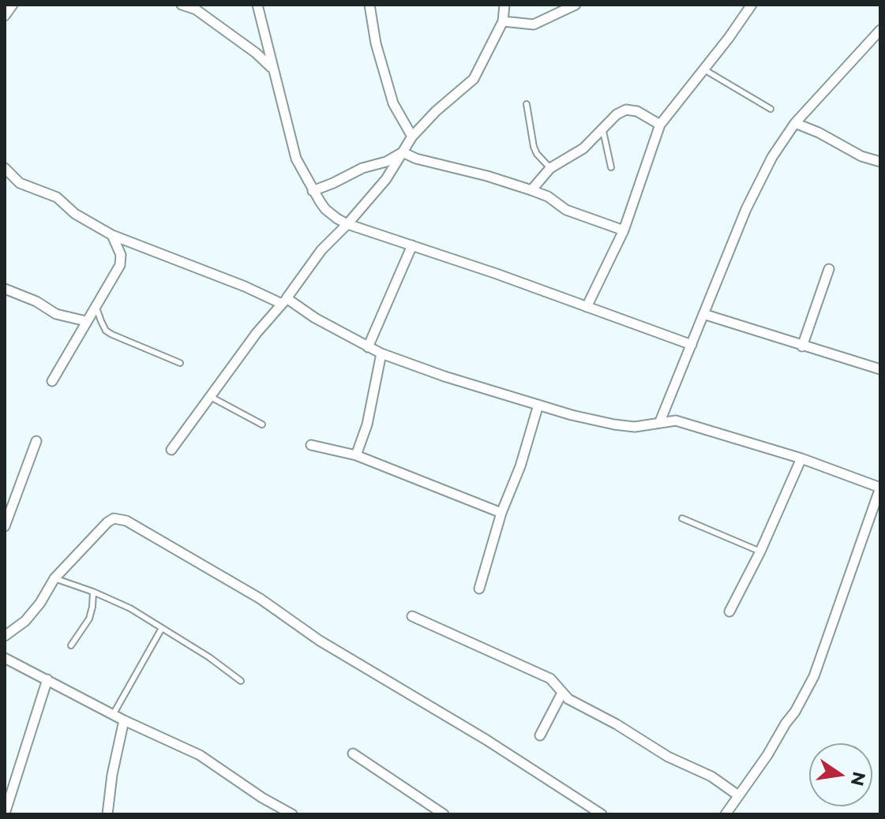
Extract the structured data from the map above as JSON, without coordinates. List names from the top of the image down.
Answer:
{
  "north": "right"
}
